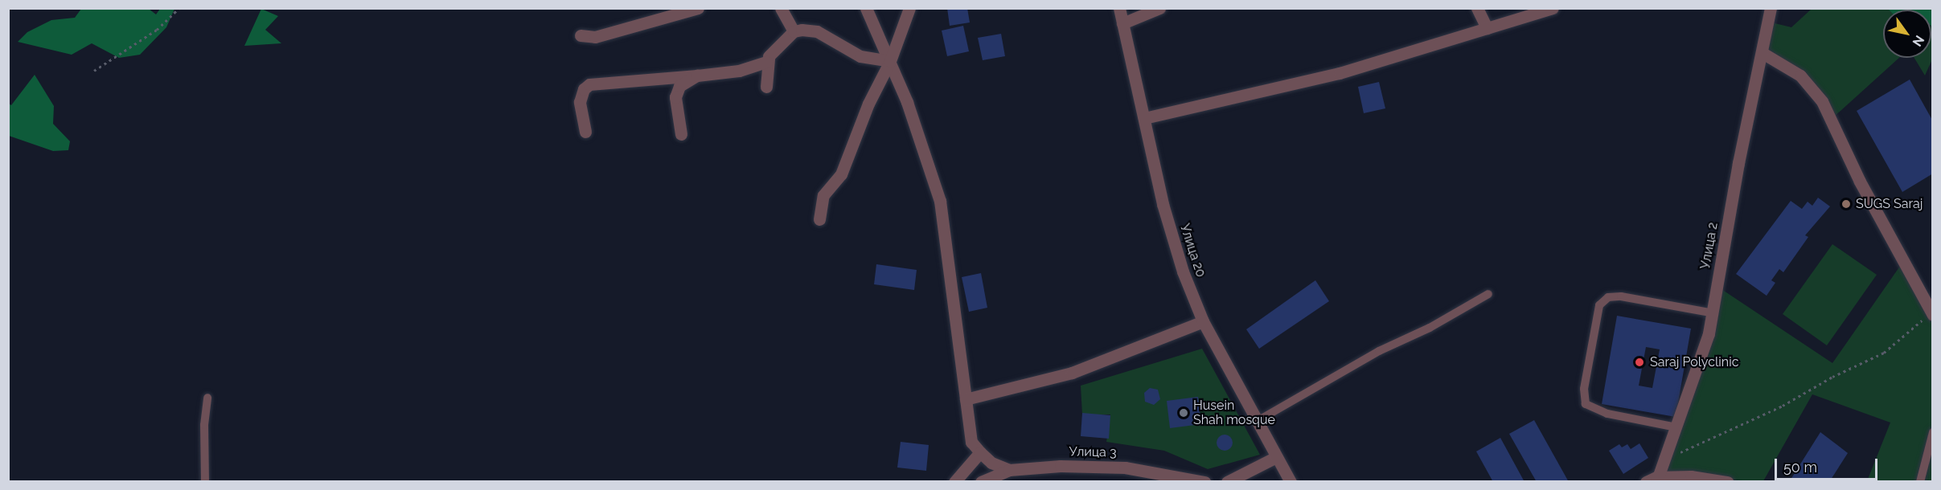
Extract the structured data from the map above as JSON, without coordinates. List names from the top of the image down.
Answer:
{
  "streets": {
    "street": ["Улица 2", "Улица 20", "Улица 3"]
  },
  "places": ["SUGS Saraj", "Saraj Polyclinic", "Husein Shah mosque"],
  "scale_bar": "50 m",
  "north": "bottom right"
}
